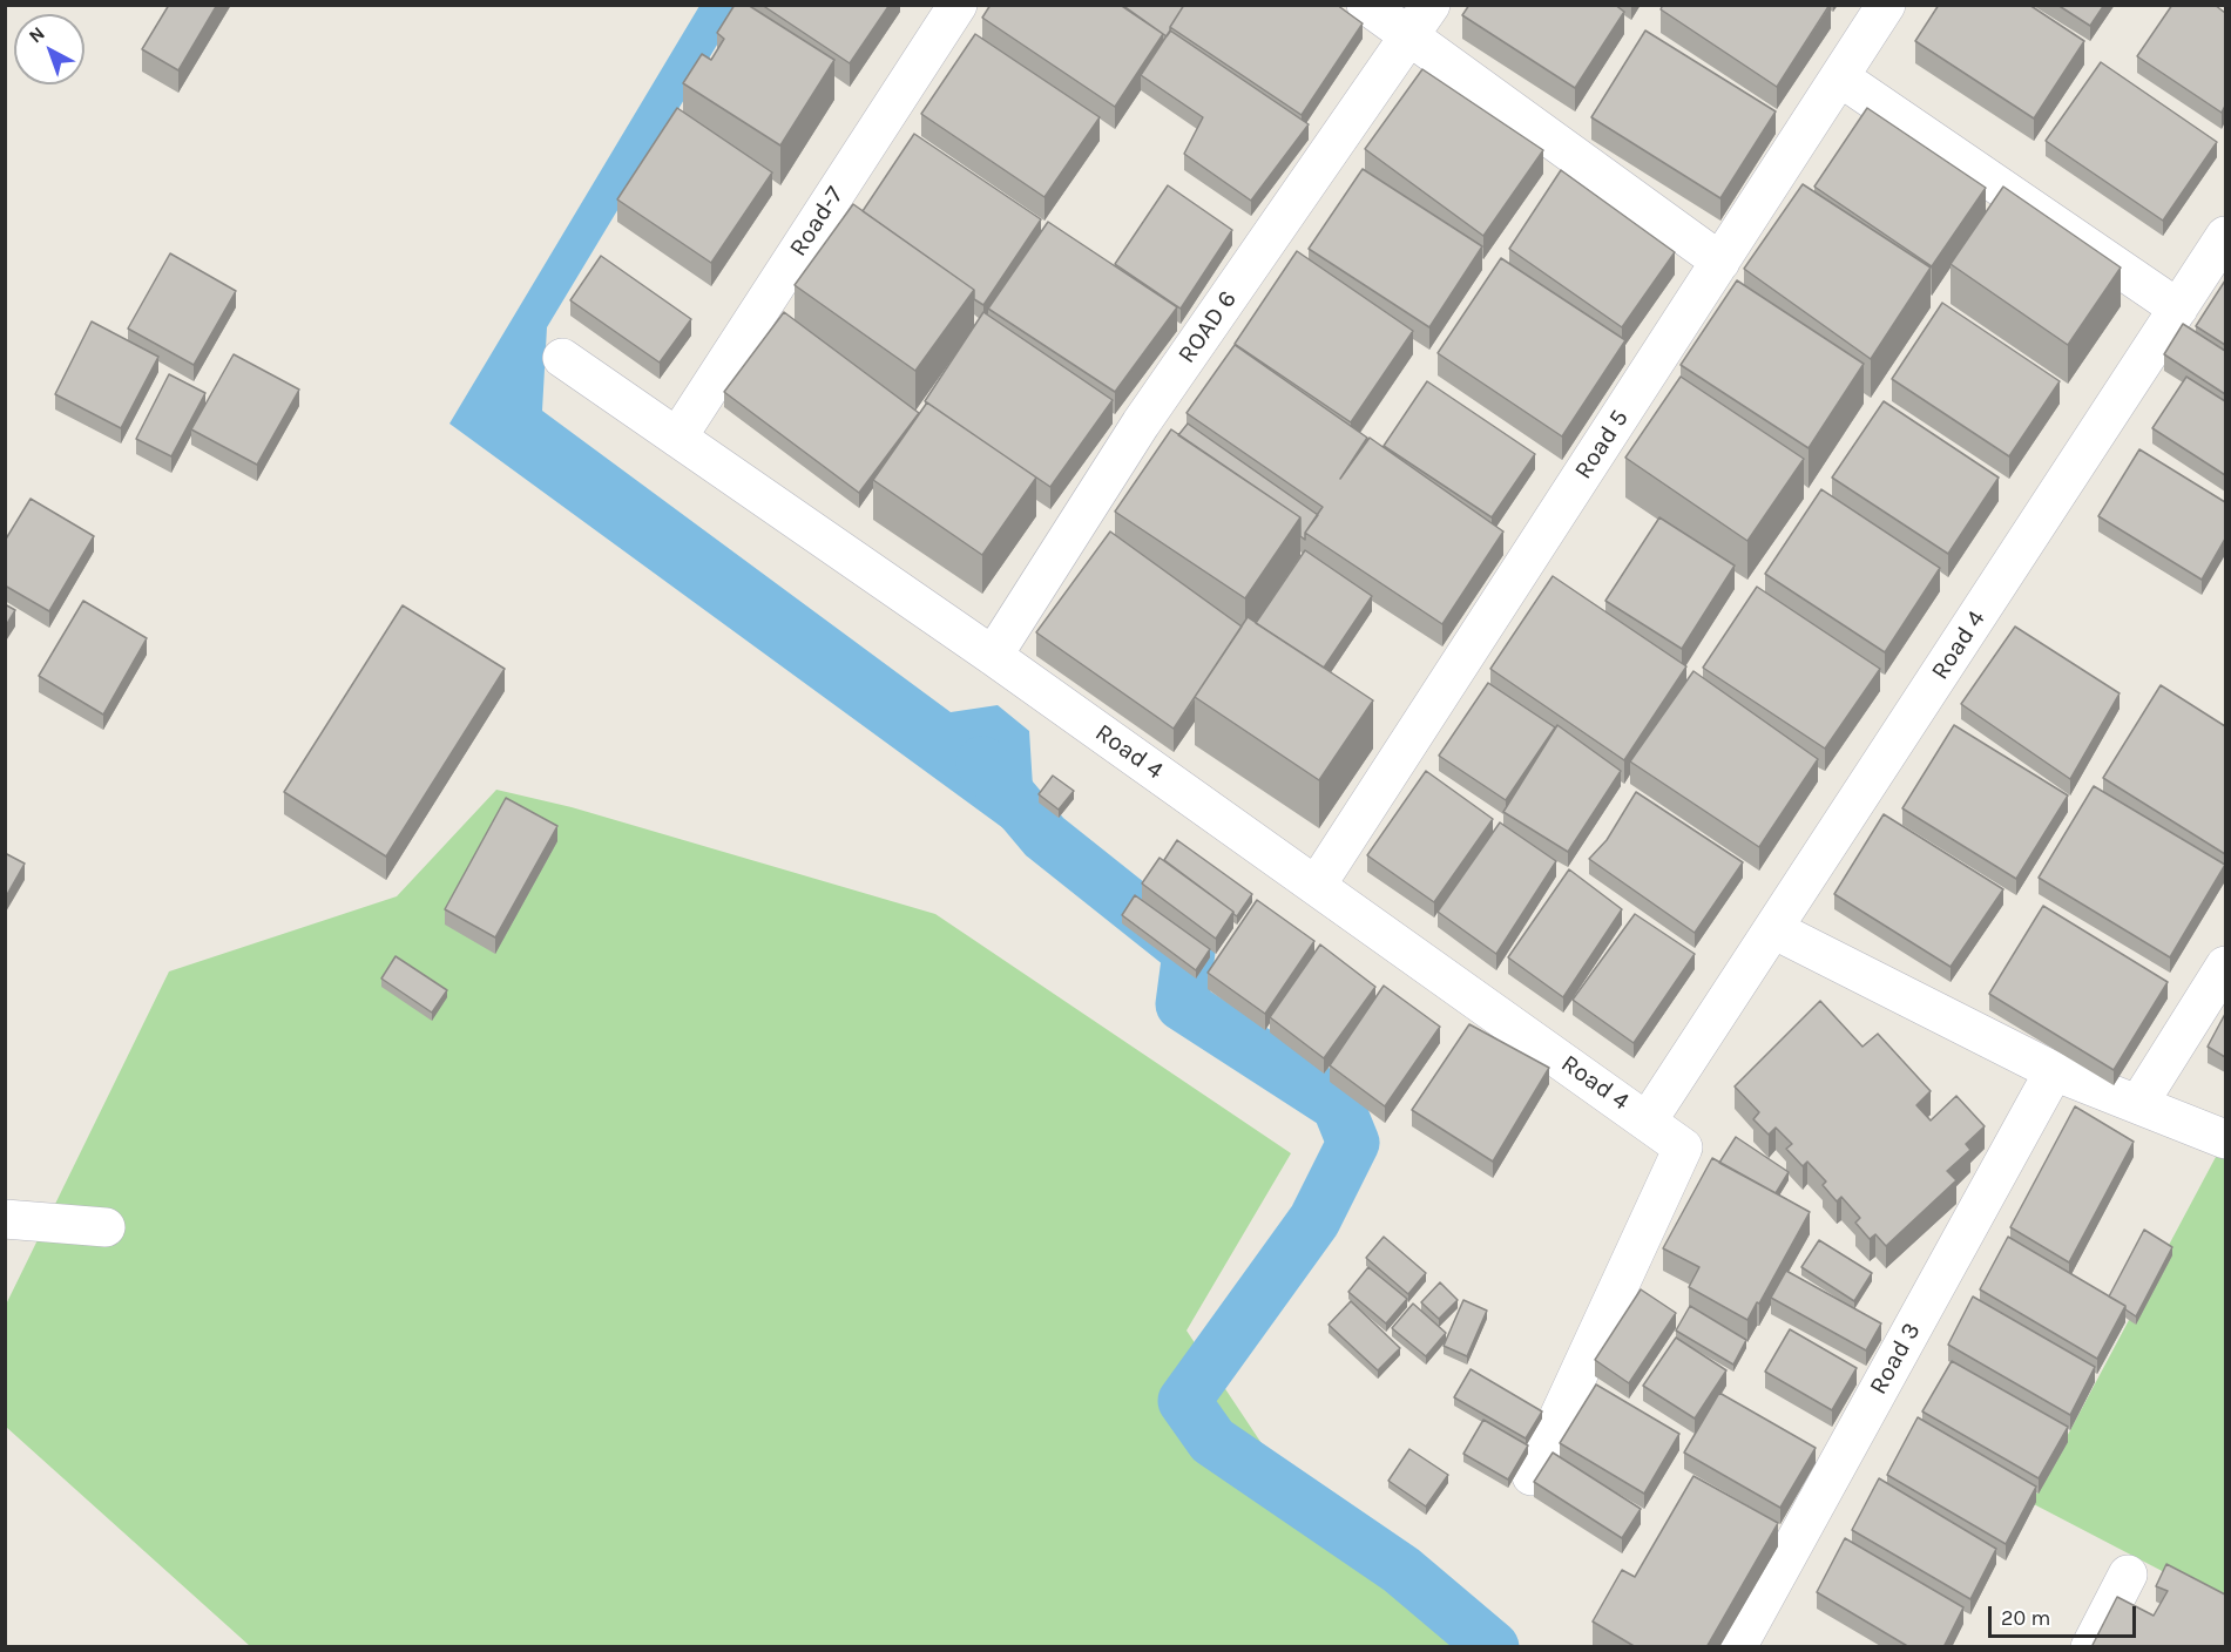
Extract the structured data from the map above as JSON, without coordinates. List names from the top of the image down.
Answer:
{
  "streets": {
    "street": [
      "Road-7",
      "ROAD 6",
      "Road 5",
      "Road 4",
      "Road 3"
    ]
  },
  "crossings": [
    ["Road-7", "Road 4"],
    ["ROAD 6", "Road 4"],
    ["Road 5", "Road 4"]
  ],
  "scale_bar": "20 m",
  "north": "top left"
}
